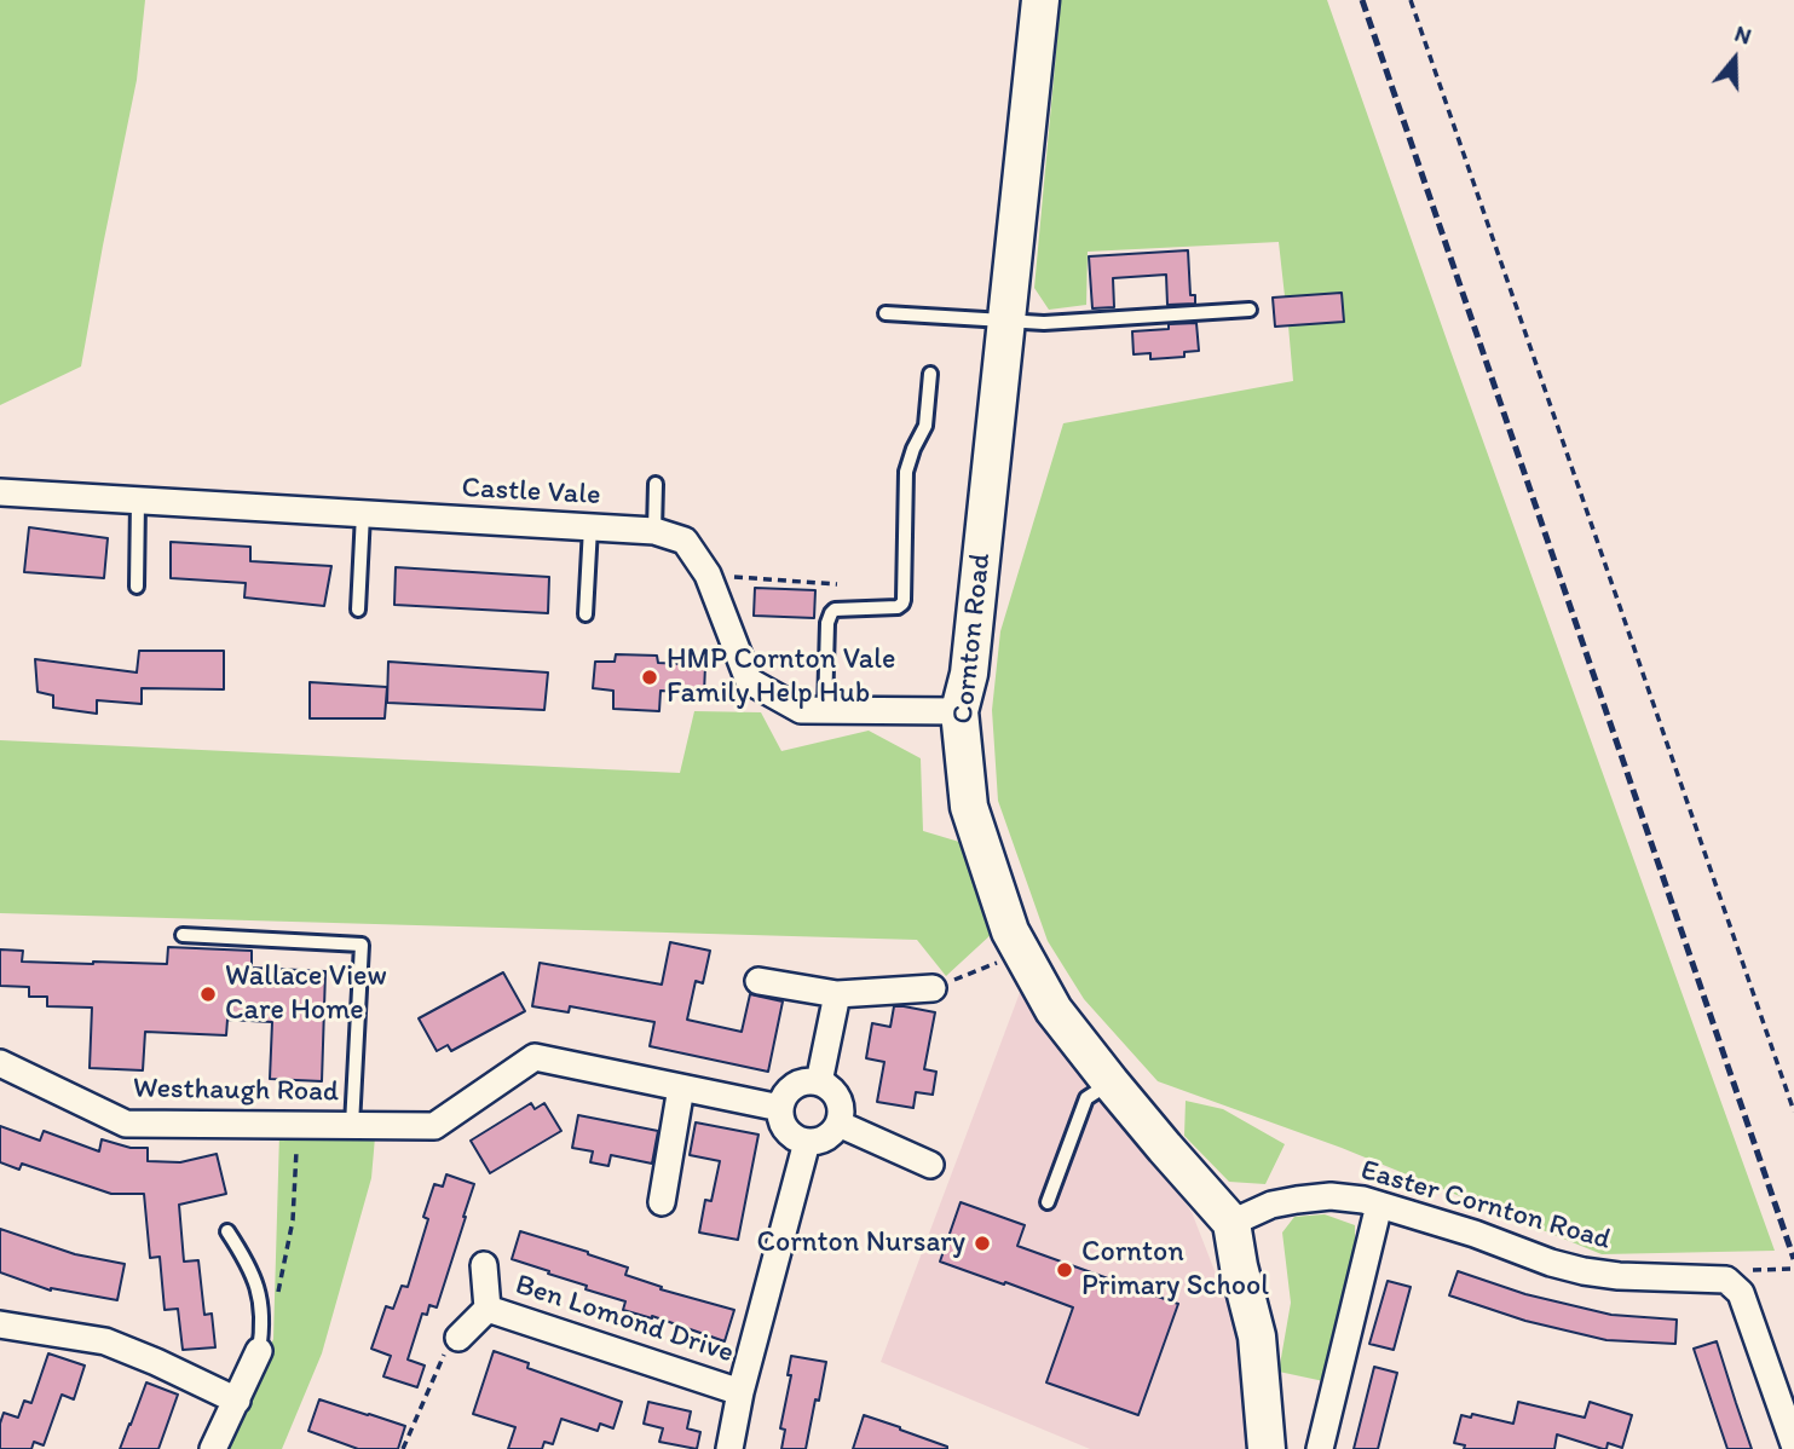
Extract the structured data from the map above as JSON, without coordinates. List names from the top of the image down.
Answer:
{
  "streets": {
    "main road": ["Cornton Road"],
    "street": [
      "Castle Vale",
      "Westhaugh Road",
      "Easter Cornton Road",
      "Ben Lomond Drive"
    ]
  },
  "crossings": [
    ["Castle Vale", "Cornton Road"],
    ["Cornton Road", "Easter Cornton Road"]
  ],
  "places": [
    "HMP Cornton Vale Family Help Hub",
    "Wallace View Care Home",
    "Cornton Nursary",
    "Cornton Primary School"
  ],
  "north": "top"
}
